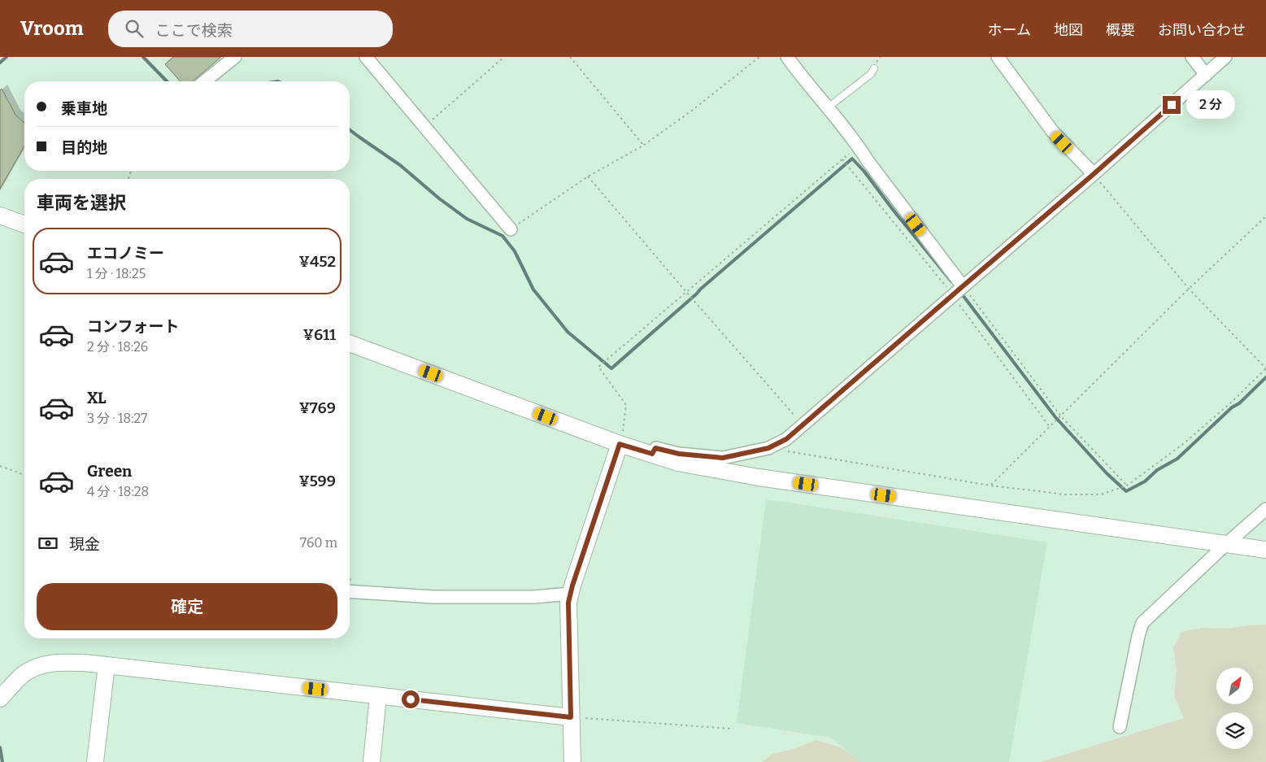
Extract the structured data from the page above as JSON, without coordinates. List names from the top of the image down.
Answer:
{
  "north": "top right",
  "page": {
    "header": "Vroom",
    "search": "ここで検索",
    "nav": [
      "ホーム",
      "地図",
      "概要",
      "お問い合わせ"
    ],
    "banner": ["乗車地", "目的地"],
    "bubble": "2 分",
    "heading": "車両を選択",
    "list": [
      {
        "name": "エコノミー",
        "note": "1 分 · 18:25",
        "value": "¥452"
      },
      {
        "name": "コンフォート",
        "note": "2 分 · 18:26",
        "value": "¥611"
      },
      {
        "name": "XL",
        "note": "3 分 · 18:27",
        "value": "¥769"
      },
      {
        "name": "Green",
        "note": "4 分 · 18:28",
        "value": "¥599"
      }
    ],
    "pay": ["現金", "760 m"],
    "buttons": "確定"
  }
}
